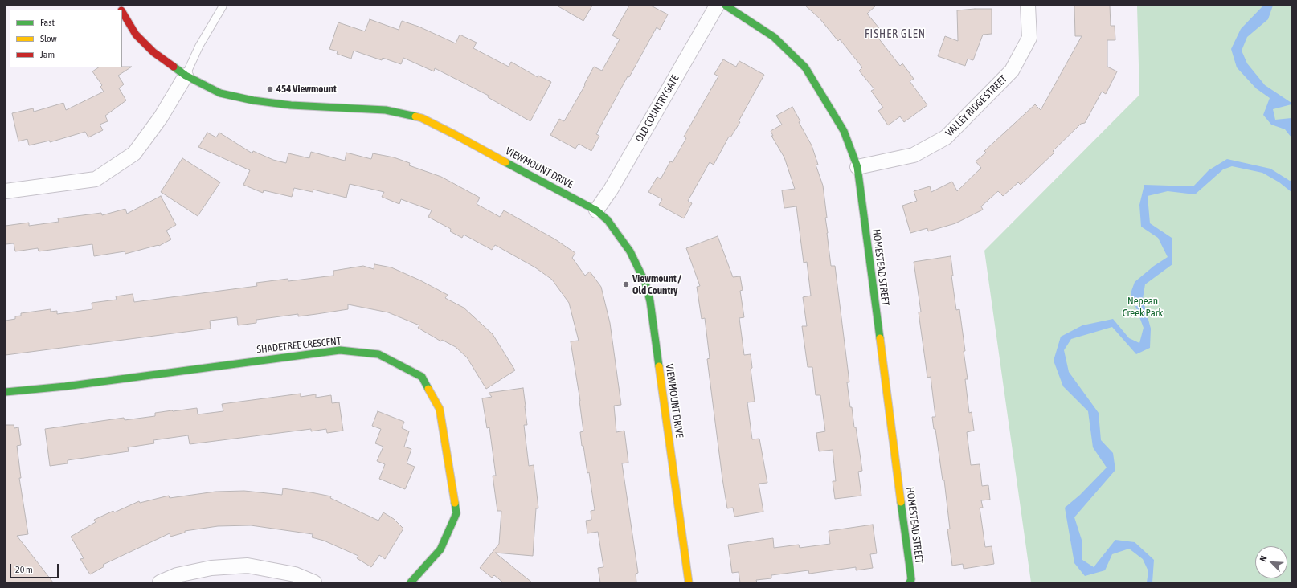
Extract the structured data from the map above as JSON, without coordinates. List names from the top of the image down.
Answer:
{
  "streets": {
    "street": [
      "VALLEY RIDGE STREET",
      "OLD COUNTRY GATE",
      "VIEWMOUNT DRIVE",
      "HOMESTEAD STREET",
      "SHADETREE CRESCENT"
    ]
  },
  "crossings": [
    ["VALLEY RIDGE STREET", "HOMESTEAD STREET"],
    ["OLD COUNTRY GATE", "VIEWMOUNT DRIVE"]
  ],
  "districts": ["FISHER GLEN"],
  "parks": ["Nepean Creek Park"],
  "places": ["454 Viewmount", "Viewmount / Old Country"],
  "legend": ["Fast", "Slow", "Jam"],
  "scale_bar": "20 m",
  "north": "top left"
}
